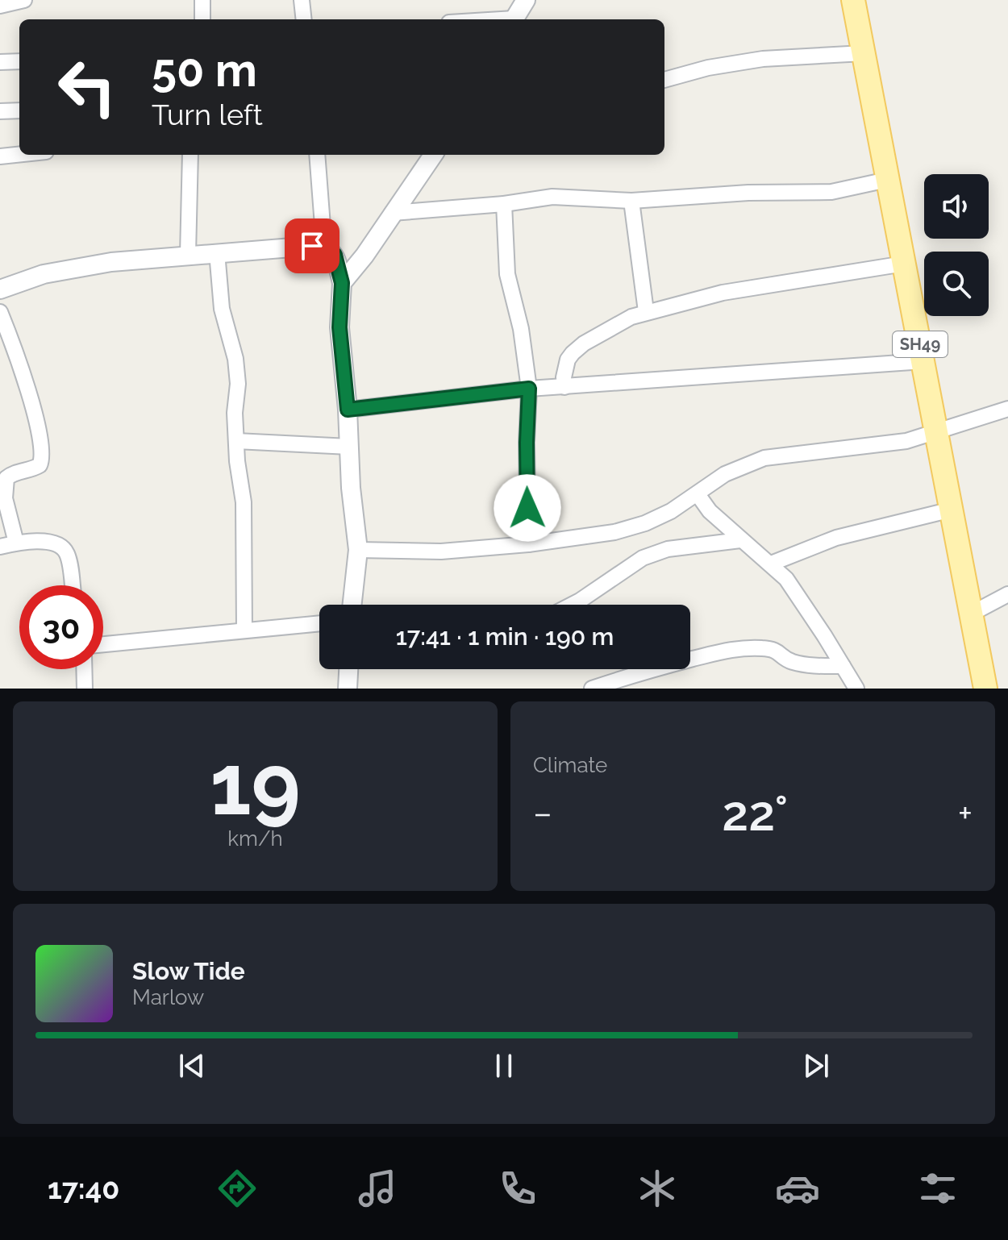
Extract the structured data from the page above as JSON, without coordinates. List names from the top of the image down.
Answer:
{
  "streets": {
    "main road": ["SH49"]
  },
  "page": {
    "turn": ["50 m", "Turn left"],
    "limit": "30",
    "trip": "17:41 · 1 min · 190 m",
    "tile": [
      ["19", "km/h"],
      "Climate"
    ],
    "heat": ["−", "22°", "+"],
    "song": ["Slow Tide", "Marlow"],
    "tabs": "17:40"
  }
}
